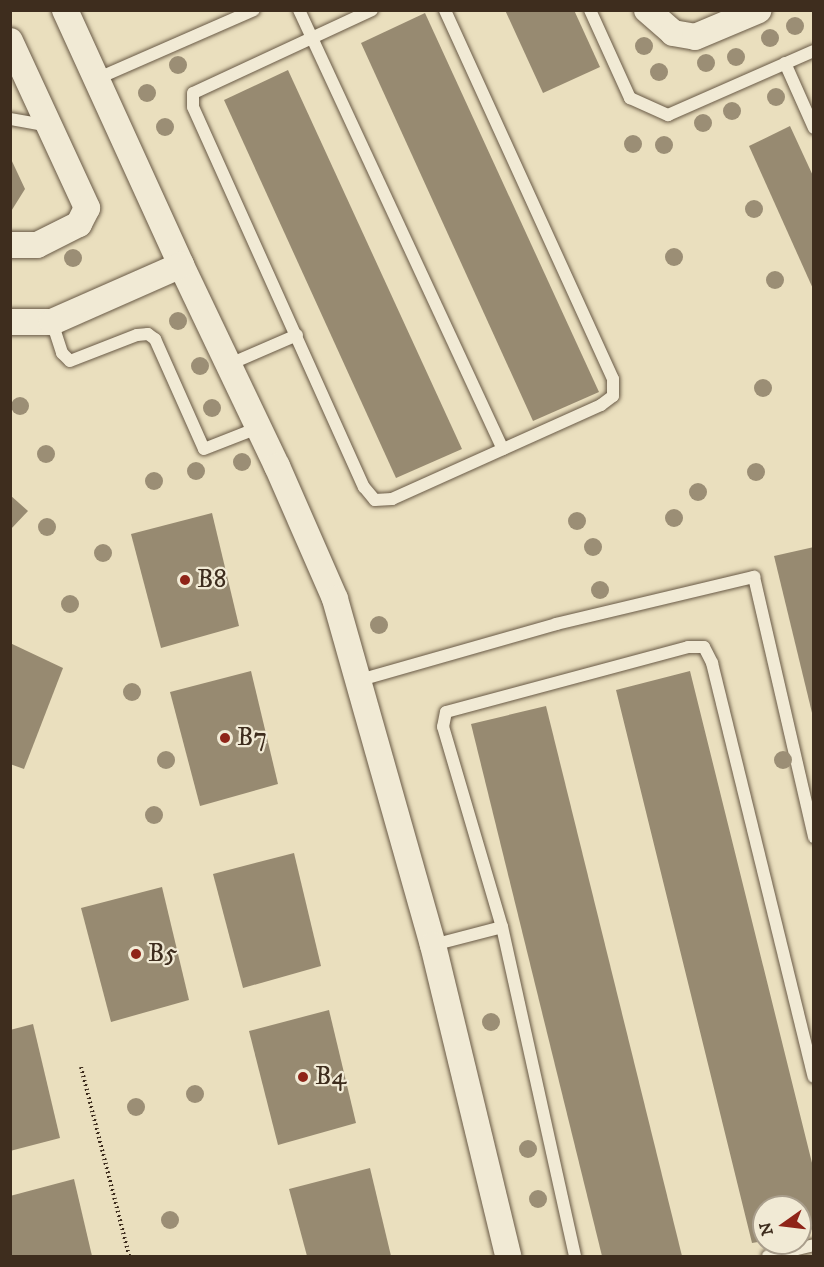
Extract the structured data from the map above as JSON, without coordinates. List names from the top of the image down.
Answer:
{
  "places": [
    "B8",
    "B7",
    "B5",
    "B4"
  ],
  "north": "left"
}
